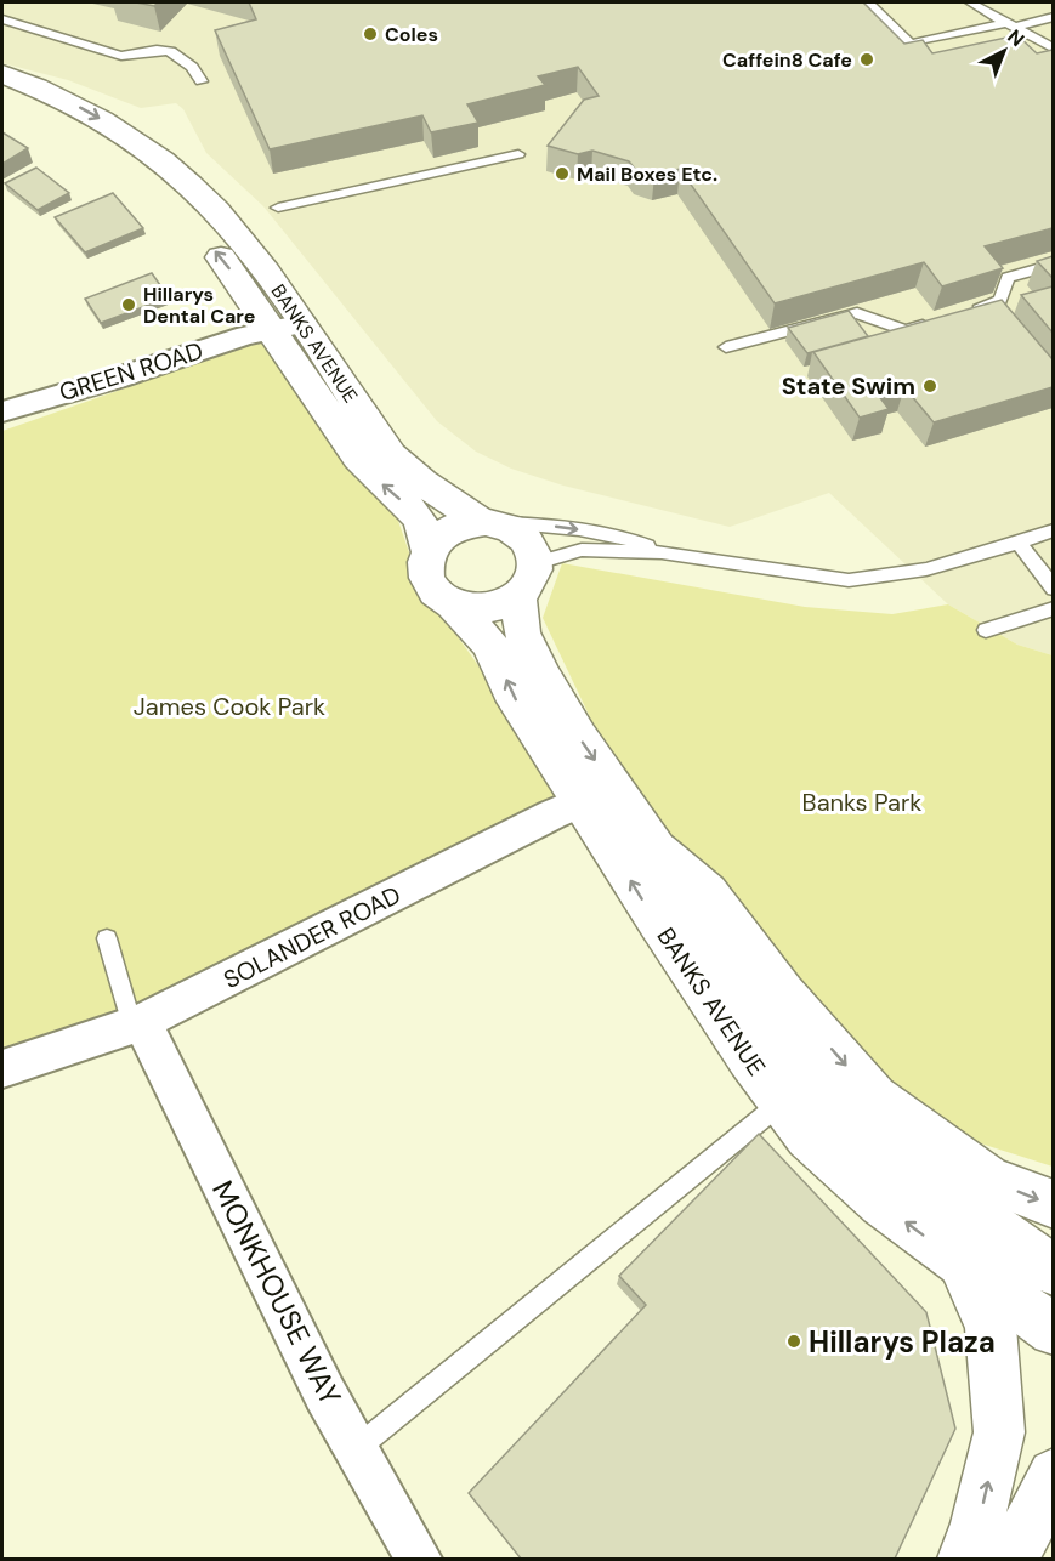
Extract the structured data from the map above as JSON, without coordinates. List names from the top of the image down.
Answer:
{
  "streets": {
    "main road": ["BANKS AVENUE"],
    "street": ["GREEN ROAD", "SOLANDER ROAD", "MONKHOUSE WAY"]
  },
  "crossings": [
    ["BANKS AVENUE", "GREEN ROAD"],
    ["BANKS AVENUE", "SOLANDER ROAD"],
    ["SOLANDER ROAD", "MONKHOUSE WAY"]
  ],
  "parks": ["James Cook Park", "Banks Park"],
  "places": [
    "Coles",
    "Caffein8 Cafe",
    "Mail Boxes Etc.",
    "Hillarys Dental Care",
    "State Swim",
    "Hillarys Plaza"
  ],
  "north": "top right"
}
